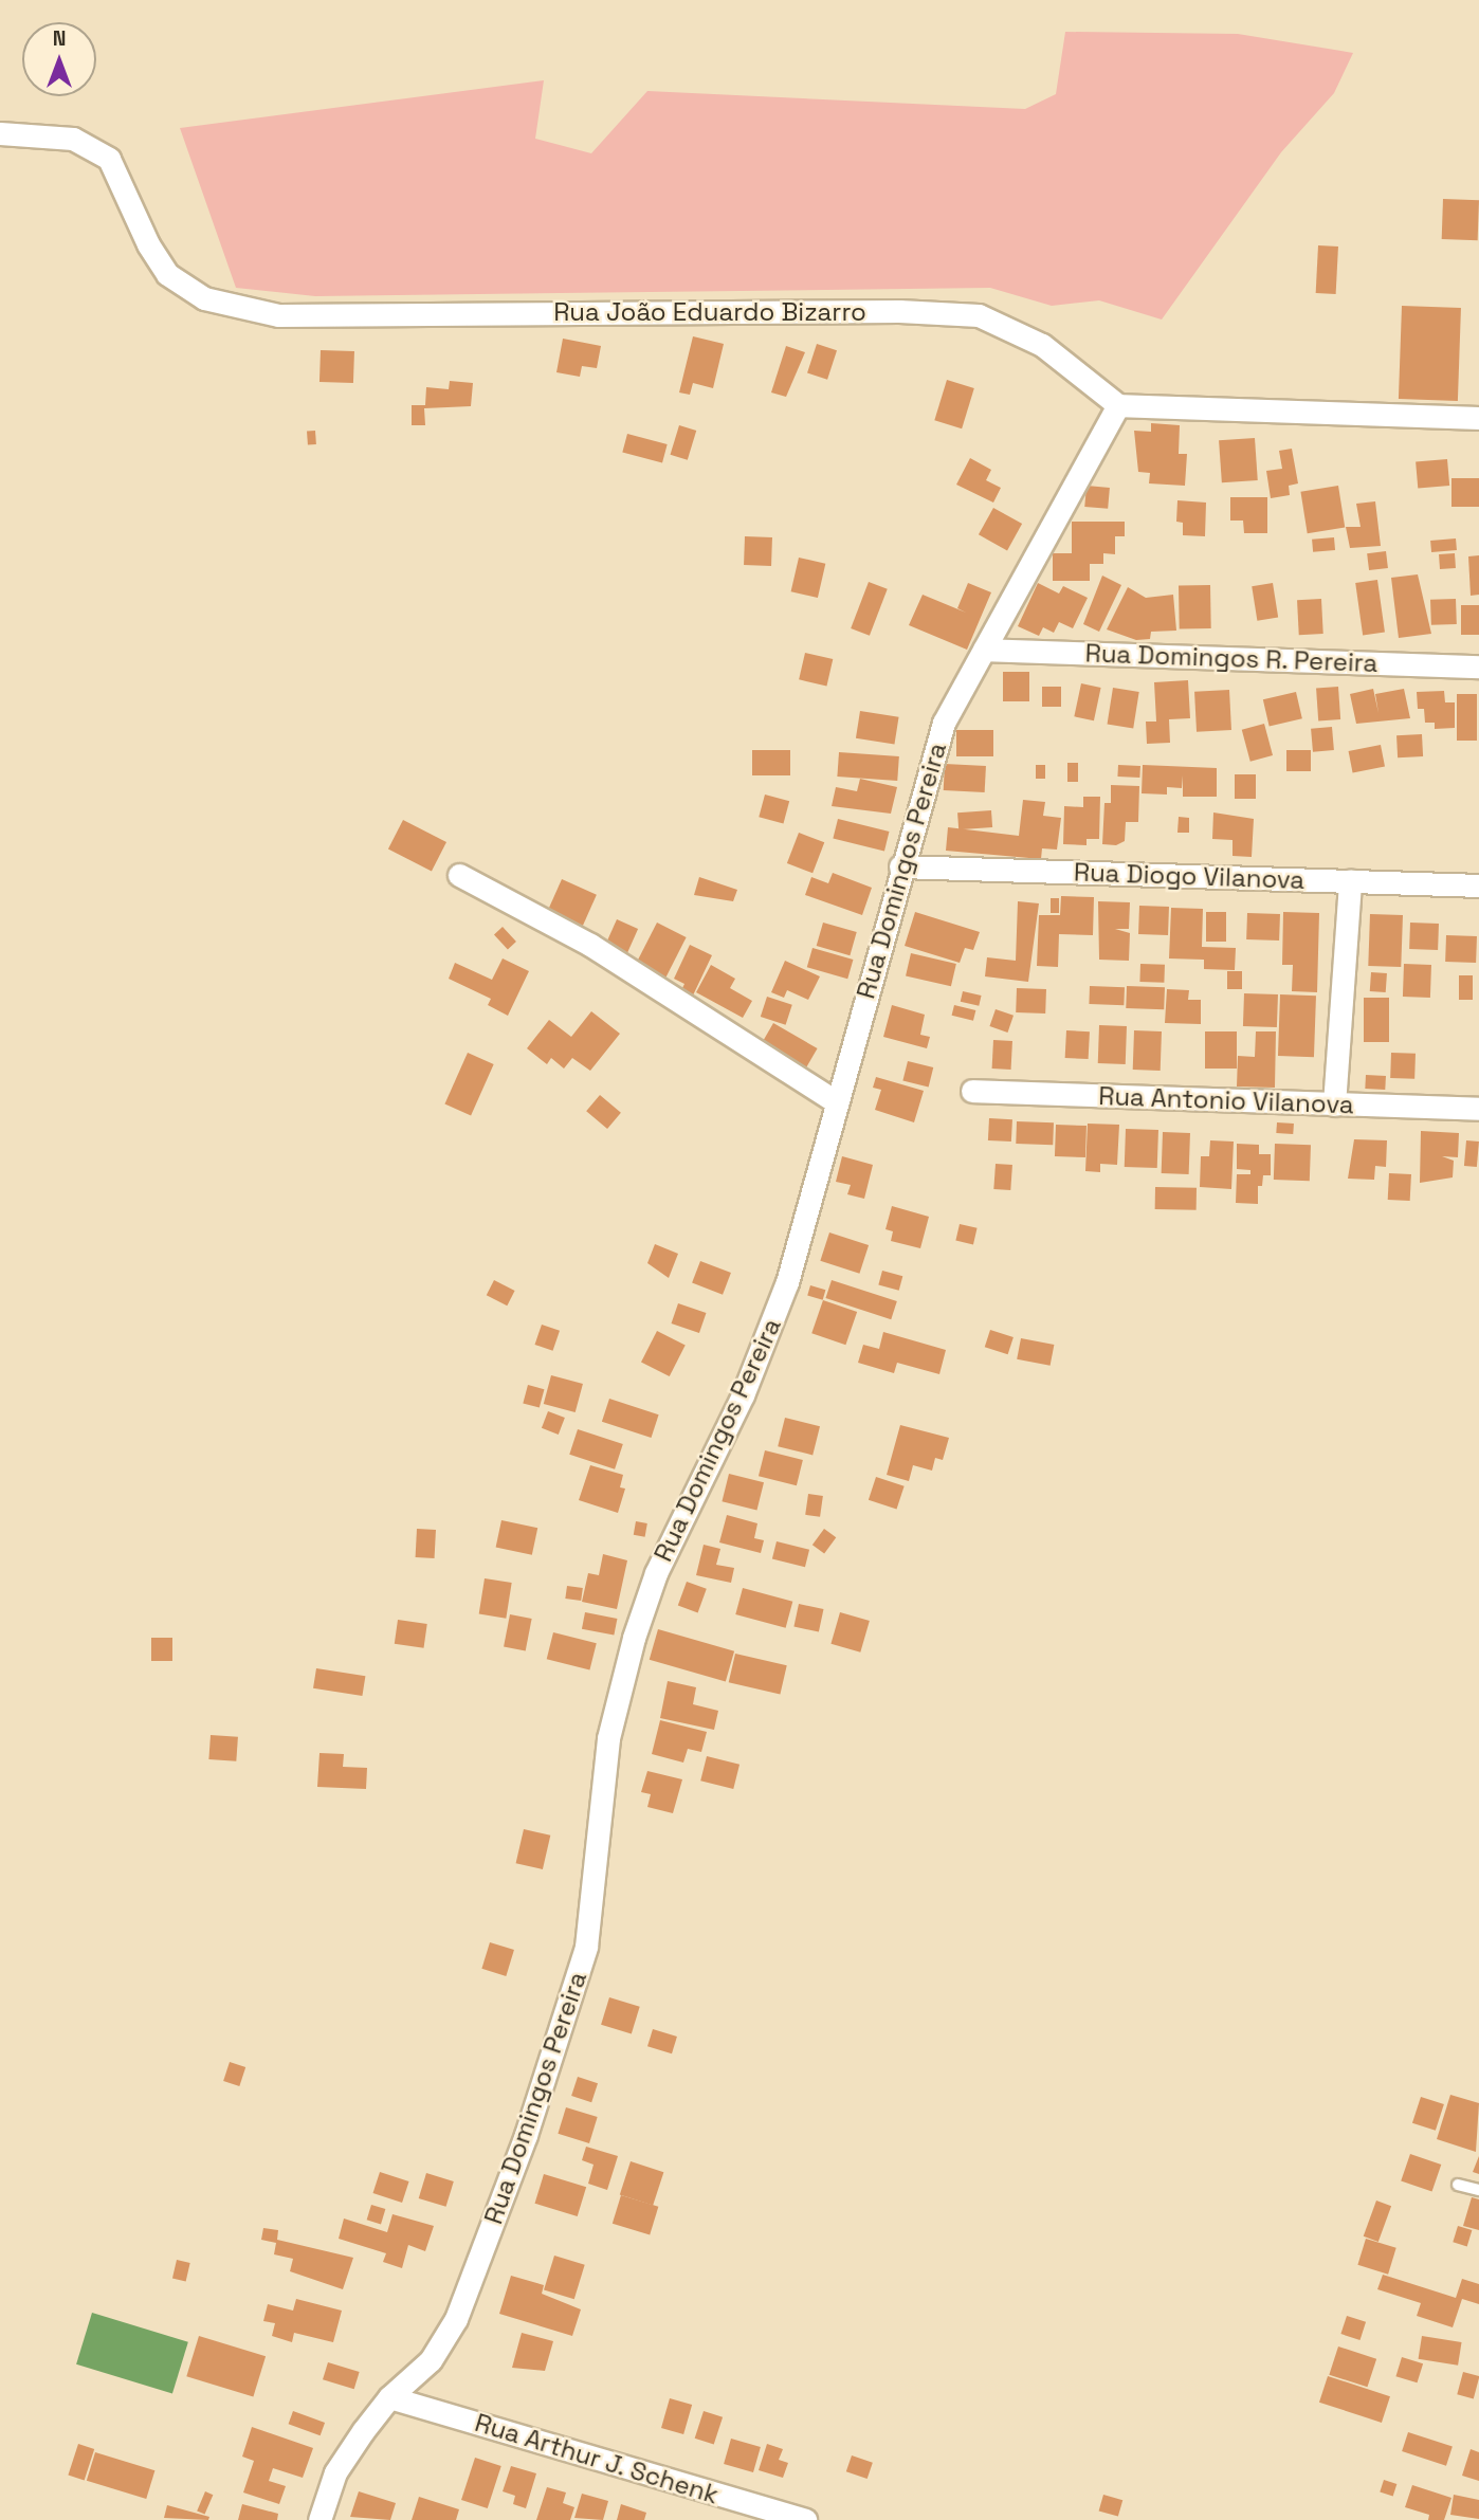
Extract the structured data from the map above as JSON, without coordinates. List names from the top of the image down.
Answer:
{
  "streets": {
    "street": [
      "Rua João Eduardo Bizarro",
      "Rua Domingos R. Pereira",
      "Rua Domingos Pereira",
      "Rua Diogo Vilanova",
      "Rua Antonio Vilanova",
      "Rua Arthur J. Schenk"
    ]
  },
  "crossings": [
    ["Rua João Eduardo Bizarro", "Rua Domingos Pereira"],
    ["Rua Domingos R. Pereira", "Rua Domingos Pereira"],
    ["Rua Domingos Pereira", "Rua Diogo Vilanova"],
    ["Rua Domingos Pereira", "Rua Arthur J. Schenk"]
  ],
  "north": "top"
}
